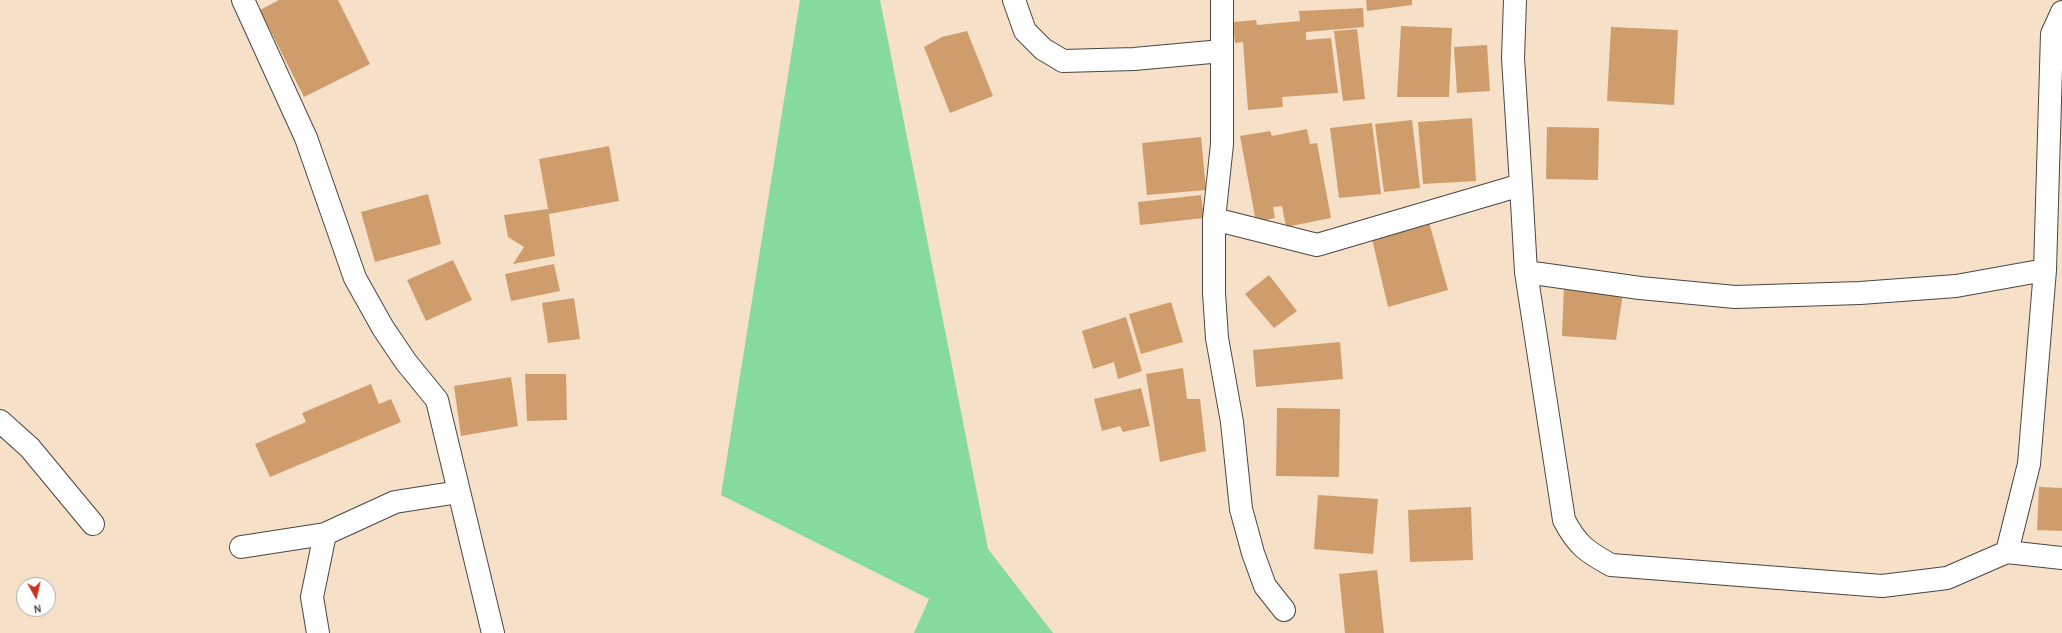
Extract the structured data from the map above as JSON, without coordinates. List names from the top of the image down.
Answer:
{
  "north": "bottom"
}
